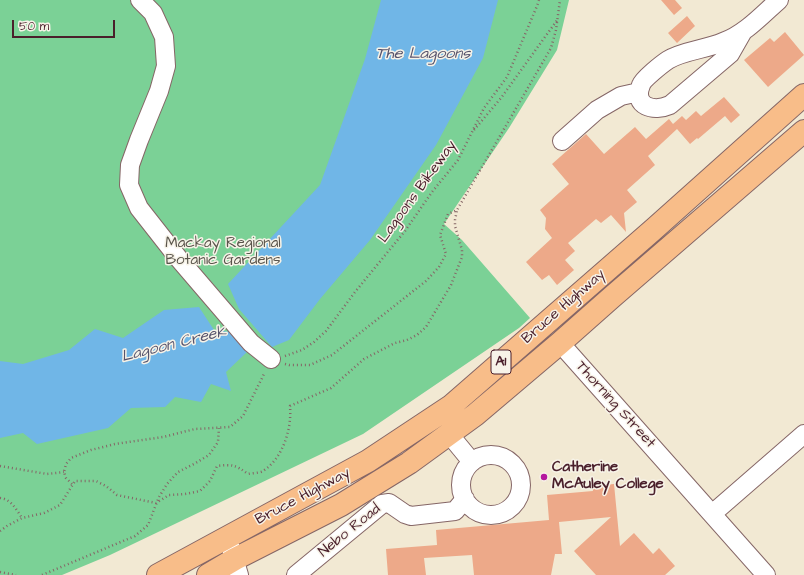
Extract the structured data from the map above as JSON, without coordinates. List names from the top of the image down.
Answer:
{
  "streets": {
    "highway": ["Bruce Highway", "A1"],
    "street": ["Thorning Street", "Nebo Road"],
    "path": ["Lagoons Bikeway"]
  },
  "crossings": [
    ["Bruce Highway", "Thorning Street"]
  ],
  "water": ["The Lagoons", "Lagoon Creek"],
  "parks": ["Mackay Regional Botanic Gardens"],
  "places": ["Catherine McAuley College"],
  "scale_bar": "50 m"
}
